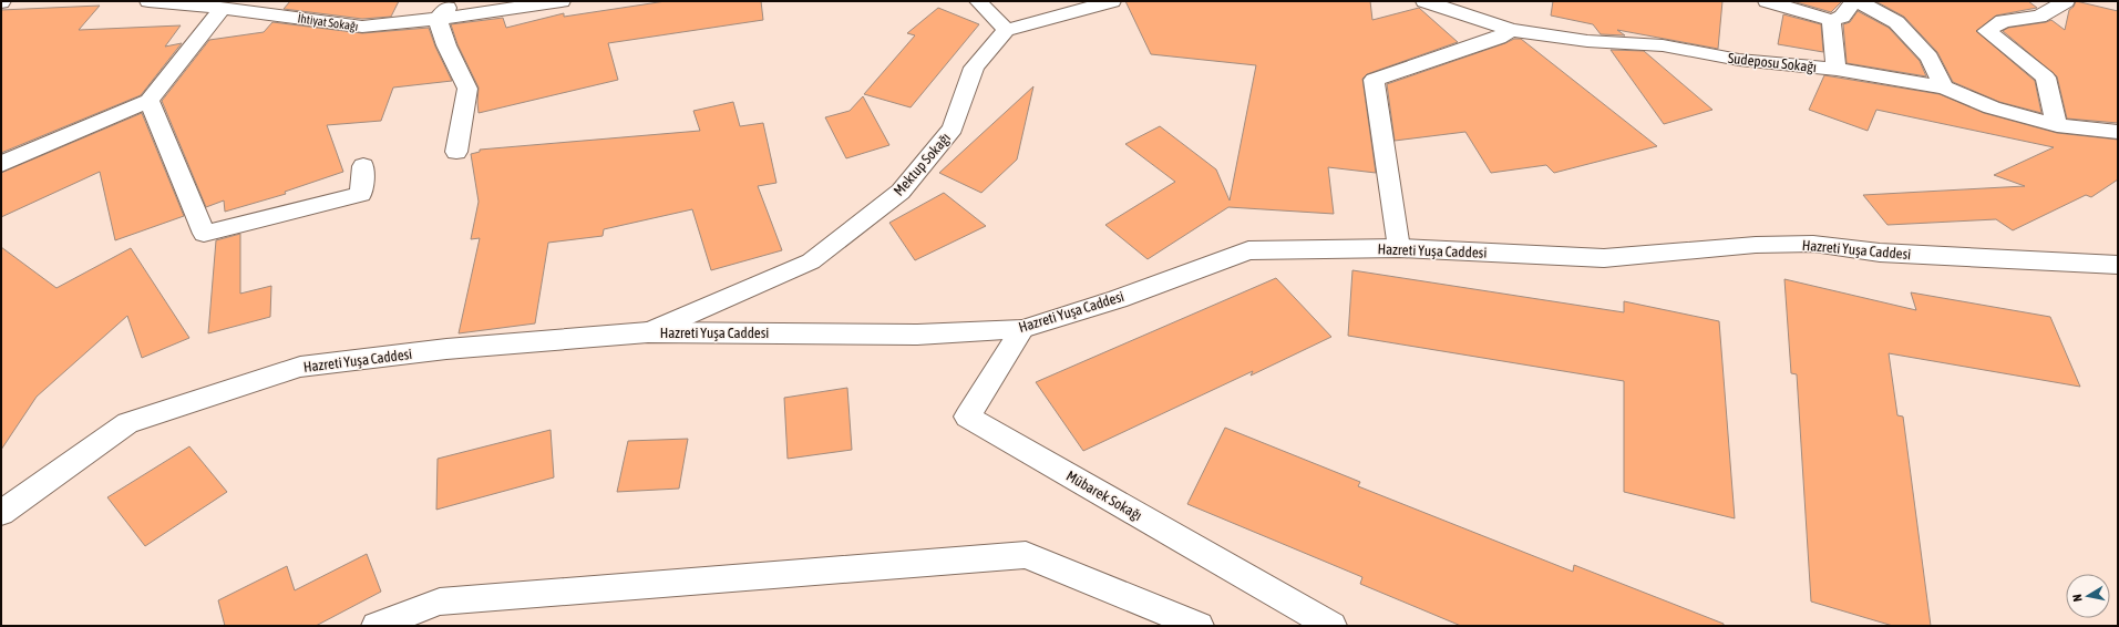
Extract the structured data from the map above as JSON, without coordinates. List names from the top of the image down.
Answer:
{
  "streets": {
    "street": [
      "İhtiyat Sokağı",
      "Sudeposu Sokağı",
      "Mektup Sokağı",
      "Hazreti Yuşa Caddesi",
      "Mübarek Sokağı"
    ]
  },
  "crossings": [
    ["Mektup Sokağı", "Hazreti Yuşa Caddesi"],
    ["Hazreti Yuşa Caddesi", "Mübarek Sokağı"]
  ],
  "north": "left"
}
